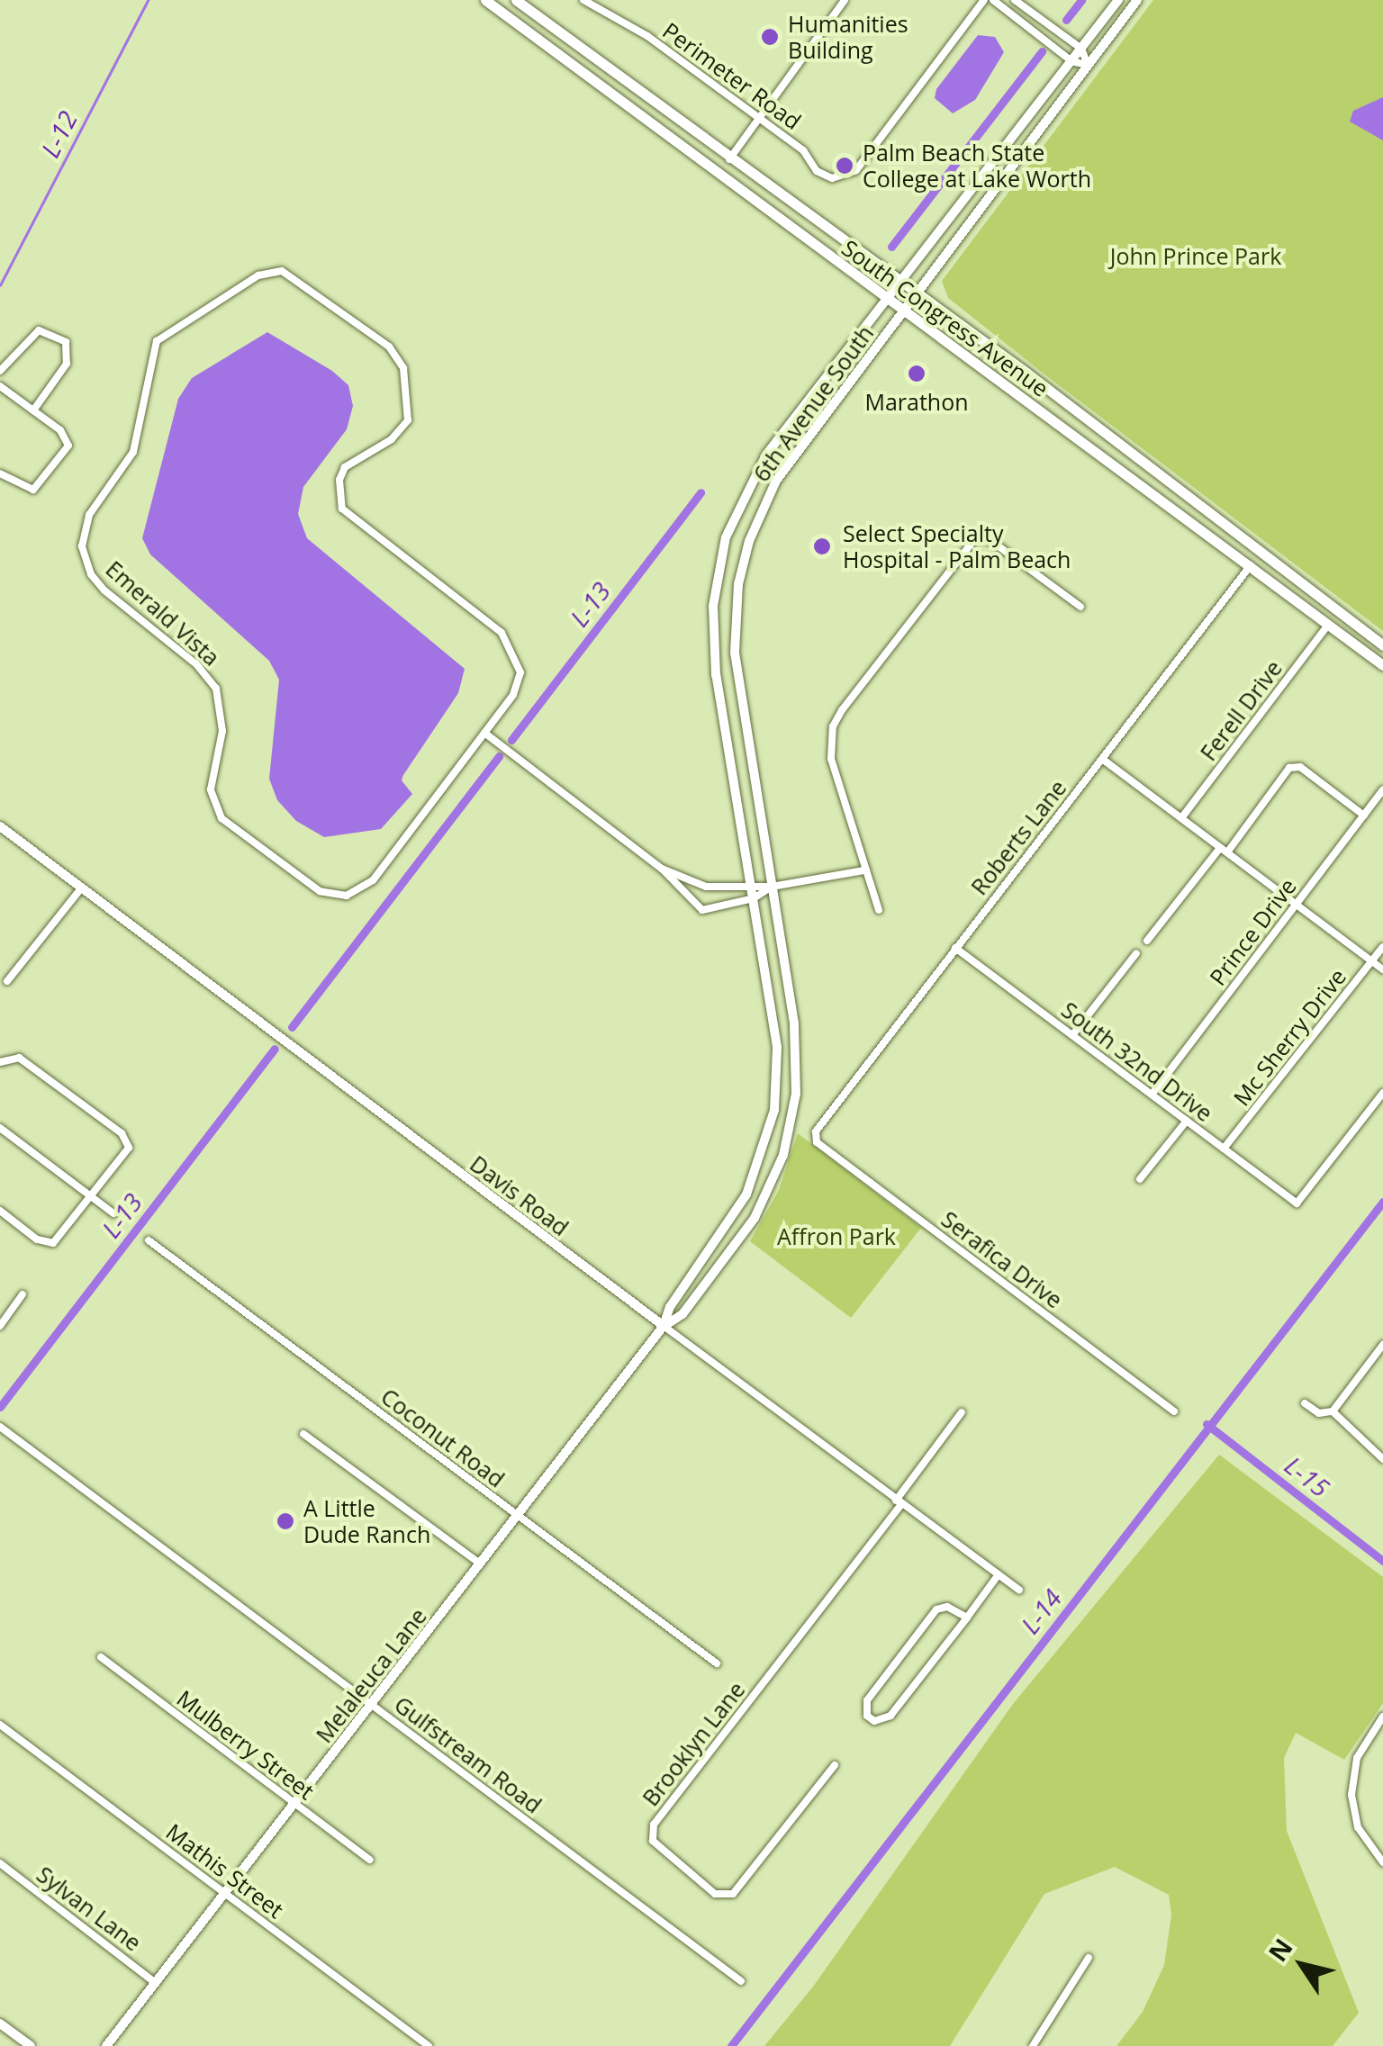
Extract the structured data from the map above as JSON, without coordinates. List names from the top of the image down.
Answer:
{
  "streets": {
    "main road": ["South Congress Avenue"],
    "street": [
      "Perimeter Road",
      "6th Avenue South",
      "Emerald Vista",
      "Ferell Drive",
      "Roberts Lane",
      "Prince Drive",
      "Mc Sherry Drive",
      "South 32nd Drive",
      "Davis Road",
      "Serafica Drive",
      "Coconut Road",
      "Melaleuca Lane",
      "Brooklyn Lane",
      "Mulberry Street",
      "Gulfstream Road",
      "Mathis Street",
      "Sylvan Lane"
    ]
  },
  "crossings": [
    ["South Congress Avenue", "6th Avenue South"],
    ["South Congress Avenue", "Ferell Drive"],
    ["South Congress Avenue", "Roberts Lane"],
    ["6th Avenue South", "Melaleuca Lane"],
    ["Roberts Lane", "South 32nd Drive"],
    ["Roberts Lane", "Serafica Drive"],
    ["Prince Drive", "South 32nd Drive"],
    ["Mc Sherry Drive", "South 32nd Drive"],
    ["Davis Road", "Melaleuca Lane"],
    ["Davis Road", "Brooklyn Lane"],
    ["Coconut Road", "Melaleuca Lane"],
    ["Melaleuca Lane", "Mulberry Street"],
    ["Melaleuca Lane", "Gulfstream Road"],
    ["Melaleuca Lane", "Mathis Street"],
    ["Melaleuca Lane", "Sylvan Lane"]
  ],
  "water": [
    "L-12",
    "L-13",
    "L-15",
    "L-14"
  ],
  "parks": ["John Prince Park", "Affron Park"],
  "places": [
    "Humanities Building",
    "Palm Beach State College at Lake Worth",
    "Marathon",
    "Select Specialty Hospital - Palm Beach",
    "A Little Dude Ranch"
  ],
  "north": "top left"
}
